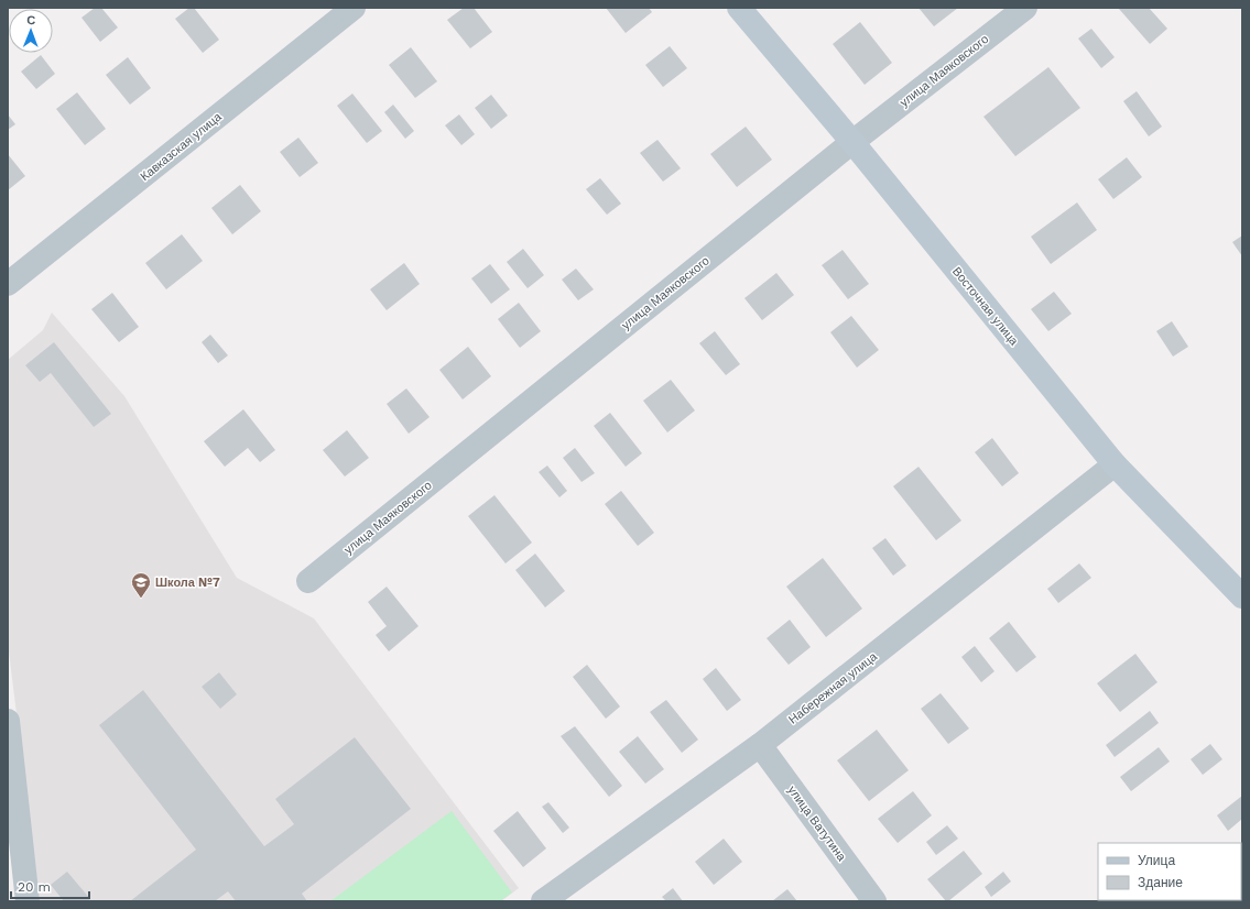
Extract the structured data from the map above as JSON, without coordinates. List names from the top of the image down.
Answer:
{
  "streets": {
    "main road": ["Восточная улица"],
    "street": [
      "улица Маяковского",
      "Кавказская улица",
      "Набережная улица",
      "улица Ватутина"
    ]
  },
  "crossings": [
    ["улица Маяковского", "Восточная улица"],
    ["Восточная улица", "Набережная улица"],
    ["Набережная улица", "улица Ватутина"]
  ],
  "places": {
    "school or university": ["Школа №7"]
  },
  "legend": ["Улица", "Здание"],
  "scale_bar": "20 m",
  "north": "top"
}
